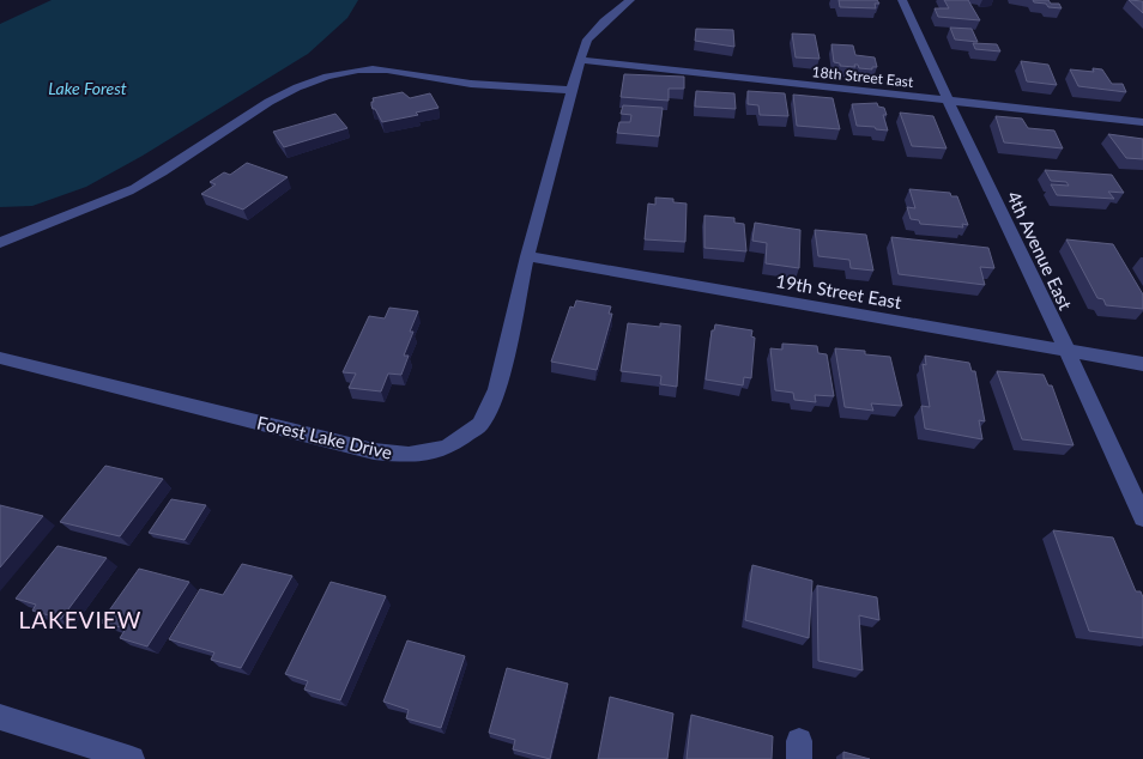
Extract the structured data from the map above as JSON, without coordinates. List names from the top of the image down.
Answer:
{
  "streets": {
    "street": [
      "18th Street East",
      "4th Avenue East",
      "19th Street East",
      "Forest Lake Drive"
    ]
  },
  "crossings": [
    ["18th Street East", "4th Avenue East"],
    ["18th Street East", "Forest Lake Drive"],
    ["4th Avenue East", "19th Street East"],
    ["19th Street East", "Forest Lake Drive"]
  ],
  "districts": ["LAKEVIEW"],
  "water": ["Lake Forest"]
}
